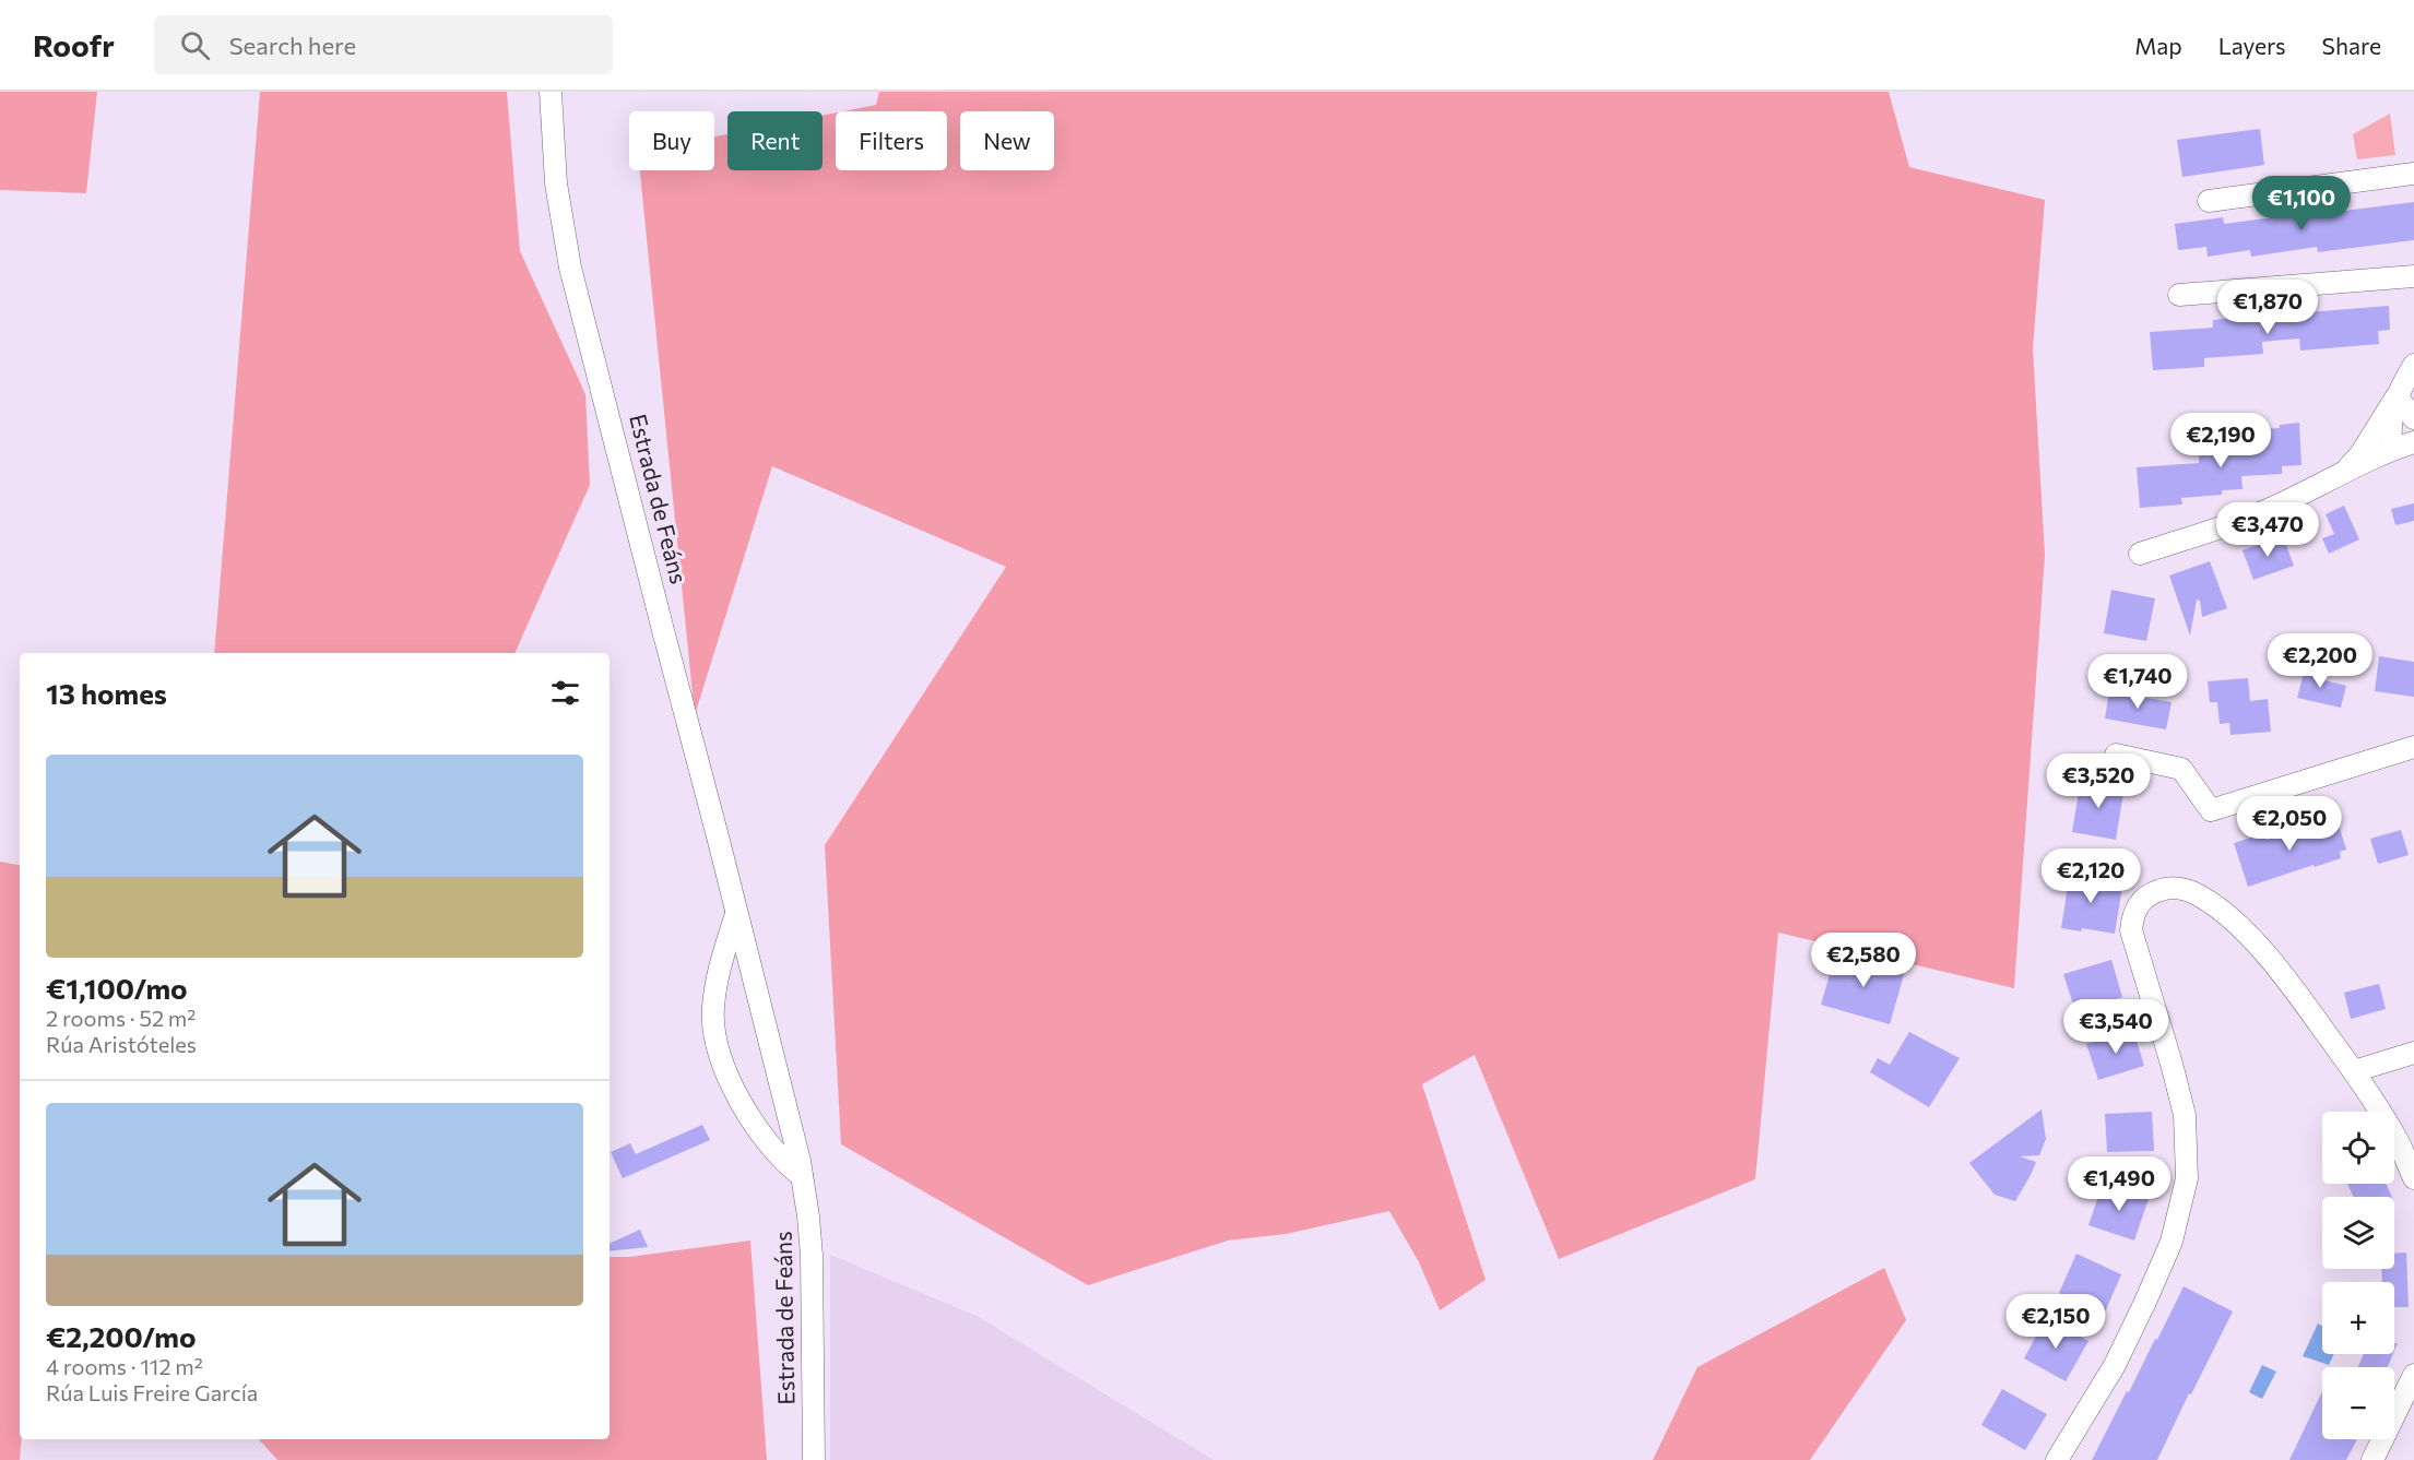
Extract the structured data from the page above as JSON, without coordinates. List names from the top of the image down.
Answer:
{
  "streets": {
    "street": ["Estrada de Feáns"]
  },
  "page": {
    "header": "Roofr",
    "search": "Search here",
    "nav": ["Map", "Layers", "Share"],
    "chip": [
      "Buy",
      "Rent",
      "Filters",
      "New"
    ],
    "price": [
      "€1,100",
      "€1,870",
      "€2,190",
      "€3,470",
      "€2,200",
      "€1,740",
      "€3,520",
      "€2,050",
      "€2,120",
      "€2,580",
      "€3,540",
      "€1,490",
      "€2,150"
    ],
    "heading": "13 homes",
    "list": [
      {
        "name": "€1,100/mo",
        "note": "2 rooms · 52 m² · Rúa Aristóteles"
      },
      {
        "name": "€2,200/mo",
        "note": "4 rooms · 112 m² · Rúa Luis Freire García"
      }
    ],
    "map_buttons": ["+", "−"]
  }
}
